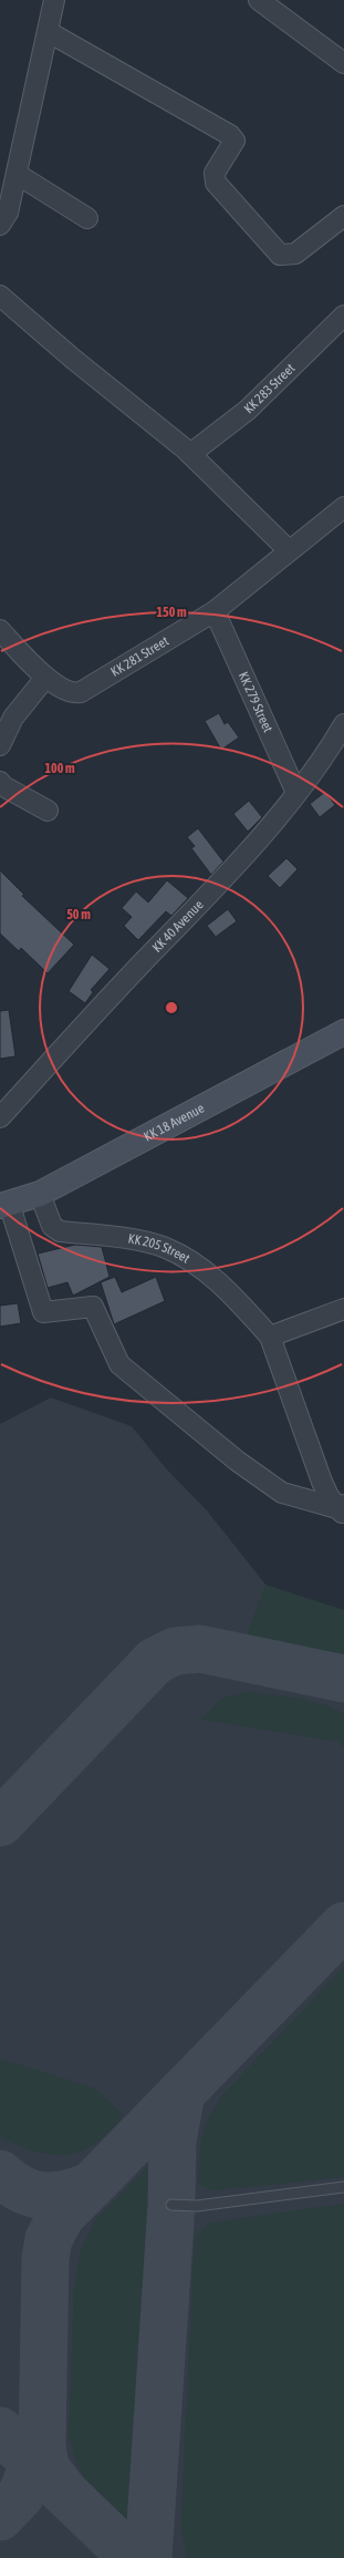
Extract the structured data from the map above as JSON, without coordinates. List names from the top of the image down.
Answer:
{
  "streets": {
    "main road": ["KK 18 Avenue"],
    "street": [
      "KK 283 Street",
      "KK 281 Street",
      "KK 279 Street",
      "KK 40 Avenue",
      "KK 205 Street"
    ]
  },
  "crossings": [
    ["KK 281 Street", "KK 279 Street"],
    ["KK 279 Street", "KK 40 Avenue"],
    ["KK 18 Avenue", "KK 205 Street"]
  ],
  "rings": ["150 m", "100 m", "50 m"]
}
